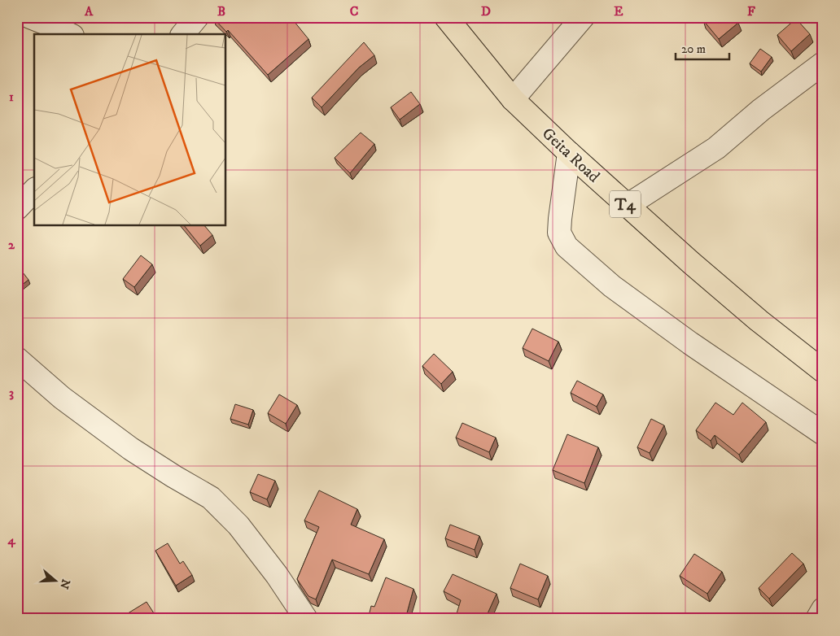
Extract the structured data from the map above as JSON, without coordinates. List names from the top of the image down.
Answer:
{
  "streets": {
    "highway": ["Geita Road", "T4"]
  },
  "scale_bar": "20 m",
  "north": "right",
  "grid": {
    "columns": [
      "A",
      "B",
      "C",
      "D",
      "E",
      "F"
    ],
    "rows": [
      "1",
      "2",
      "3",
      "4"
    ]
  }
}
